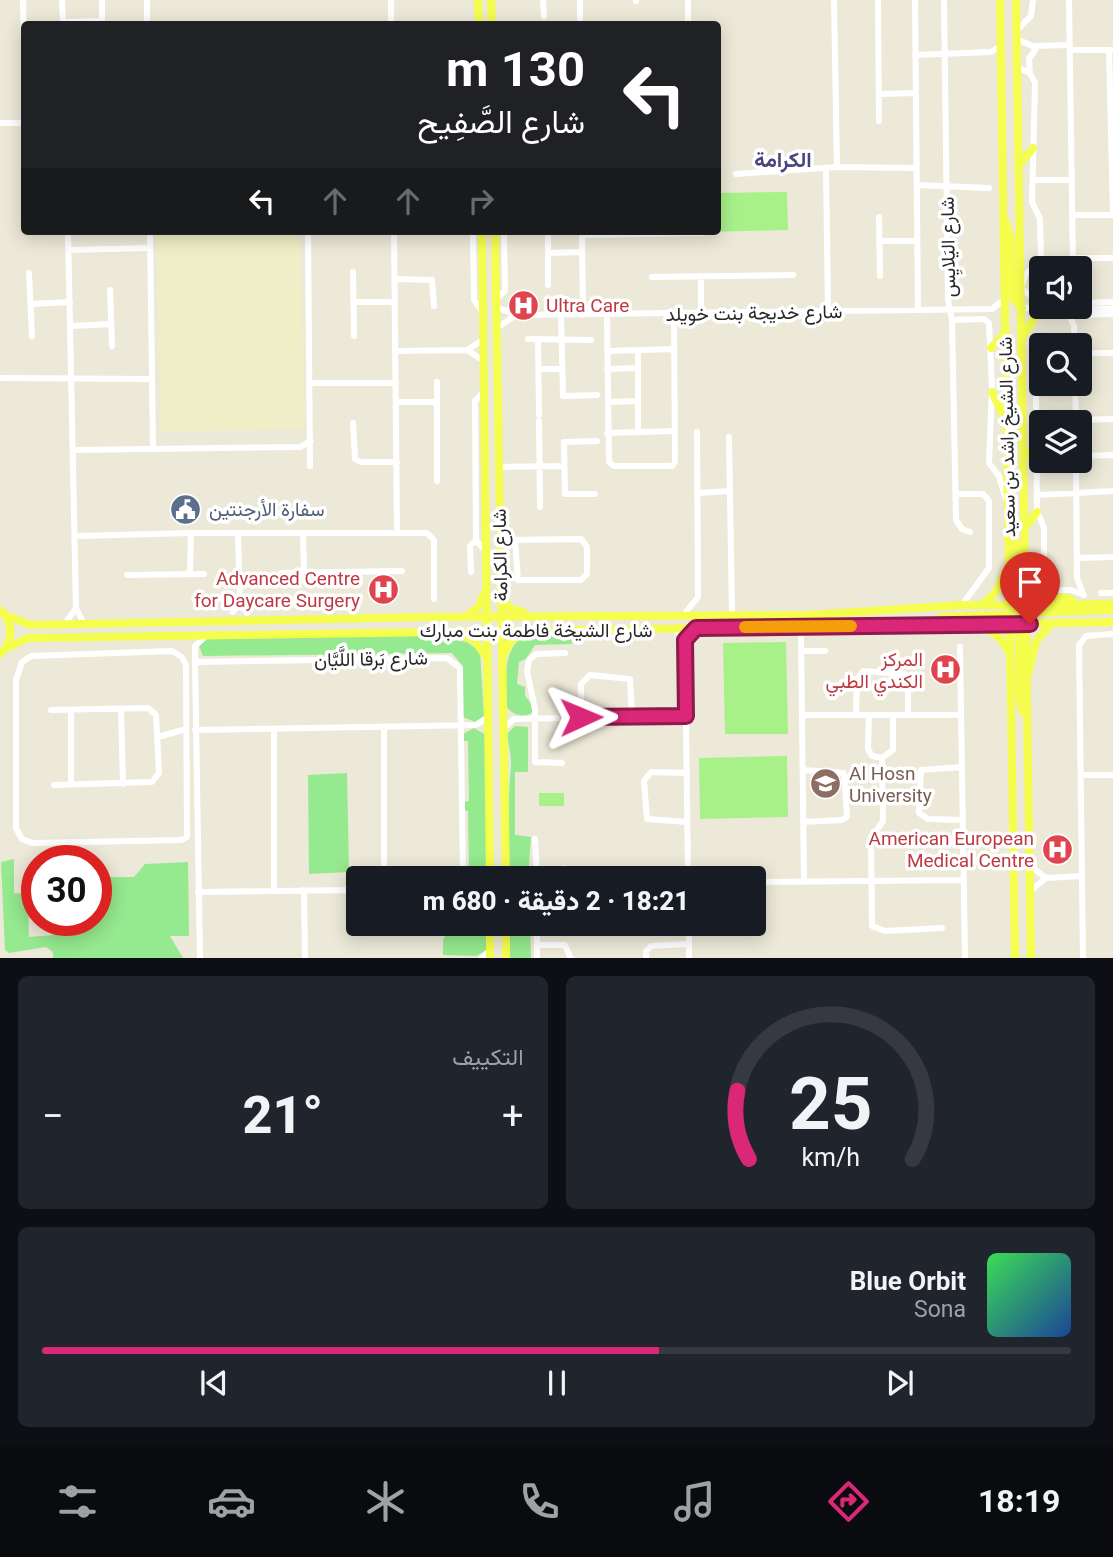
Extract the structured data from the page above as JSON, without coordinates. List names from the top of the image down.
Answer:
{
  "streets": {
    "main road": ["شارع الشيخ راشد بن سعيد", "شارع الكرامة", "شارع الشيخة فاطمة بنت مبارك"],
    "street": ["شارع اليَلايِس", "شارع خديجة بنت خويلد", "شارع بَرقا اللَّيَّان"]
  },
  "crossings": [
    ["شارع اليَلايِس", "شارع خديجة بنت خويلد"],
    ["شارع خديجة بنت خويلد", "شارع الكرامة"],
    ["شارع الشيخ راشد بن سعيد", "شارع الشيخة فاطمة بنت مبارك"],
    ["شارع الكرامة", "شارع الشيخة فاطمة بنت مبارك"]
  ],
  "districts": ["الكرامة"],
  "places": {
    "hospital": [
      "Ultra Care",
      "Advanced Centre for Daycare Surgery",
      "المركز الكندي الطبي",
      "American European Medical Centre"
    ],
    "public building": ["سفارة الأرجنتين"],
    "school or university": ["Al Hosn University"]
  },
  "page": {
    "turn": ["130 m", "شارع الصَّفِيح"],
    "limit": "30",
    "trip": "18:21 · 2 دقيقة · 680 m",
    "tile": "التكييف",
    "heat": ["−", "21°", "+"],
    "song": ["Blue Orbit", "Sona"],
    "tabs": "18:19",
    "gauge": ["25", "km/h"]
  }
}
